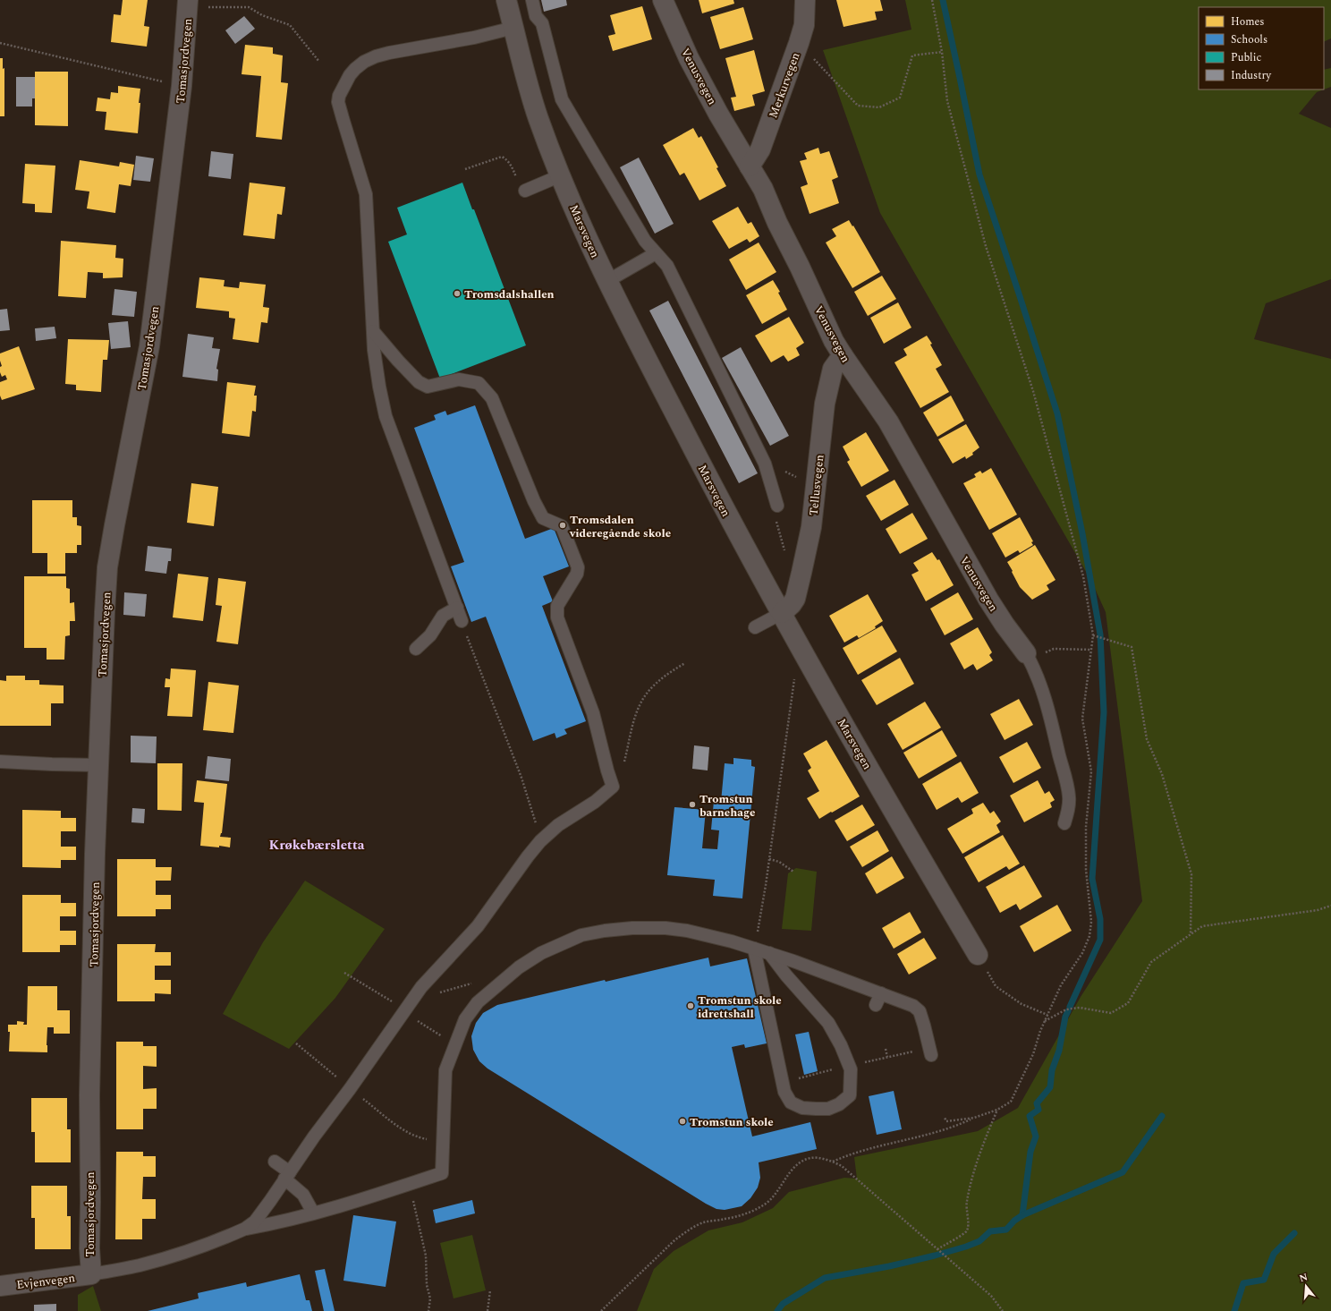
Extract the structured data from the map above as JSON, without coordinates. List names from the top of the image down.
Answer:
{
  "streets": {
    "street": [
      "Tomasjordvegen",
      "Venusvegen",
      "Merkurvegen",
      "Marsvegen",
      "Tellusvegen",
      "Evjenvegen"
    ]
  },
  "crossings": [
    ["Tomasjordvegen", "Evjenvegen"],
    ["Venusvegen", "Merkurvegen"],
    ["Venusvegen", "Tellusvegen"],
    ["Marsvegen", "Tellusvegen"]
  ],
  "districts": ["Krøkebærsletta"],
  "places": [
    "Tromsdalshallen",
    "Tromsdalen videregående skole",
    "Tromstun barnehage",
    "Tromstun skole idrettshall",
    "Tromstun skole"
  ],
  "legend": [
    "Homes",
    "Schools",
    "Public",
    "Industry"
  ],
  "north": "top"
}
